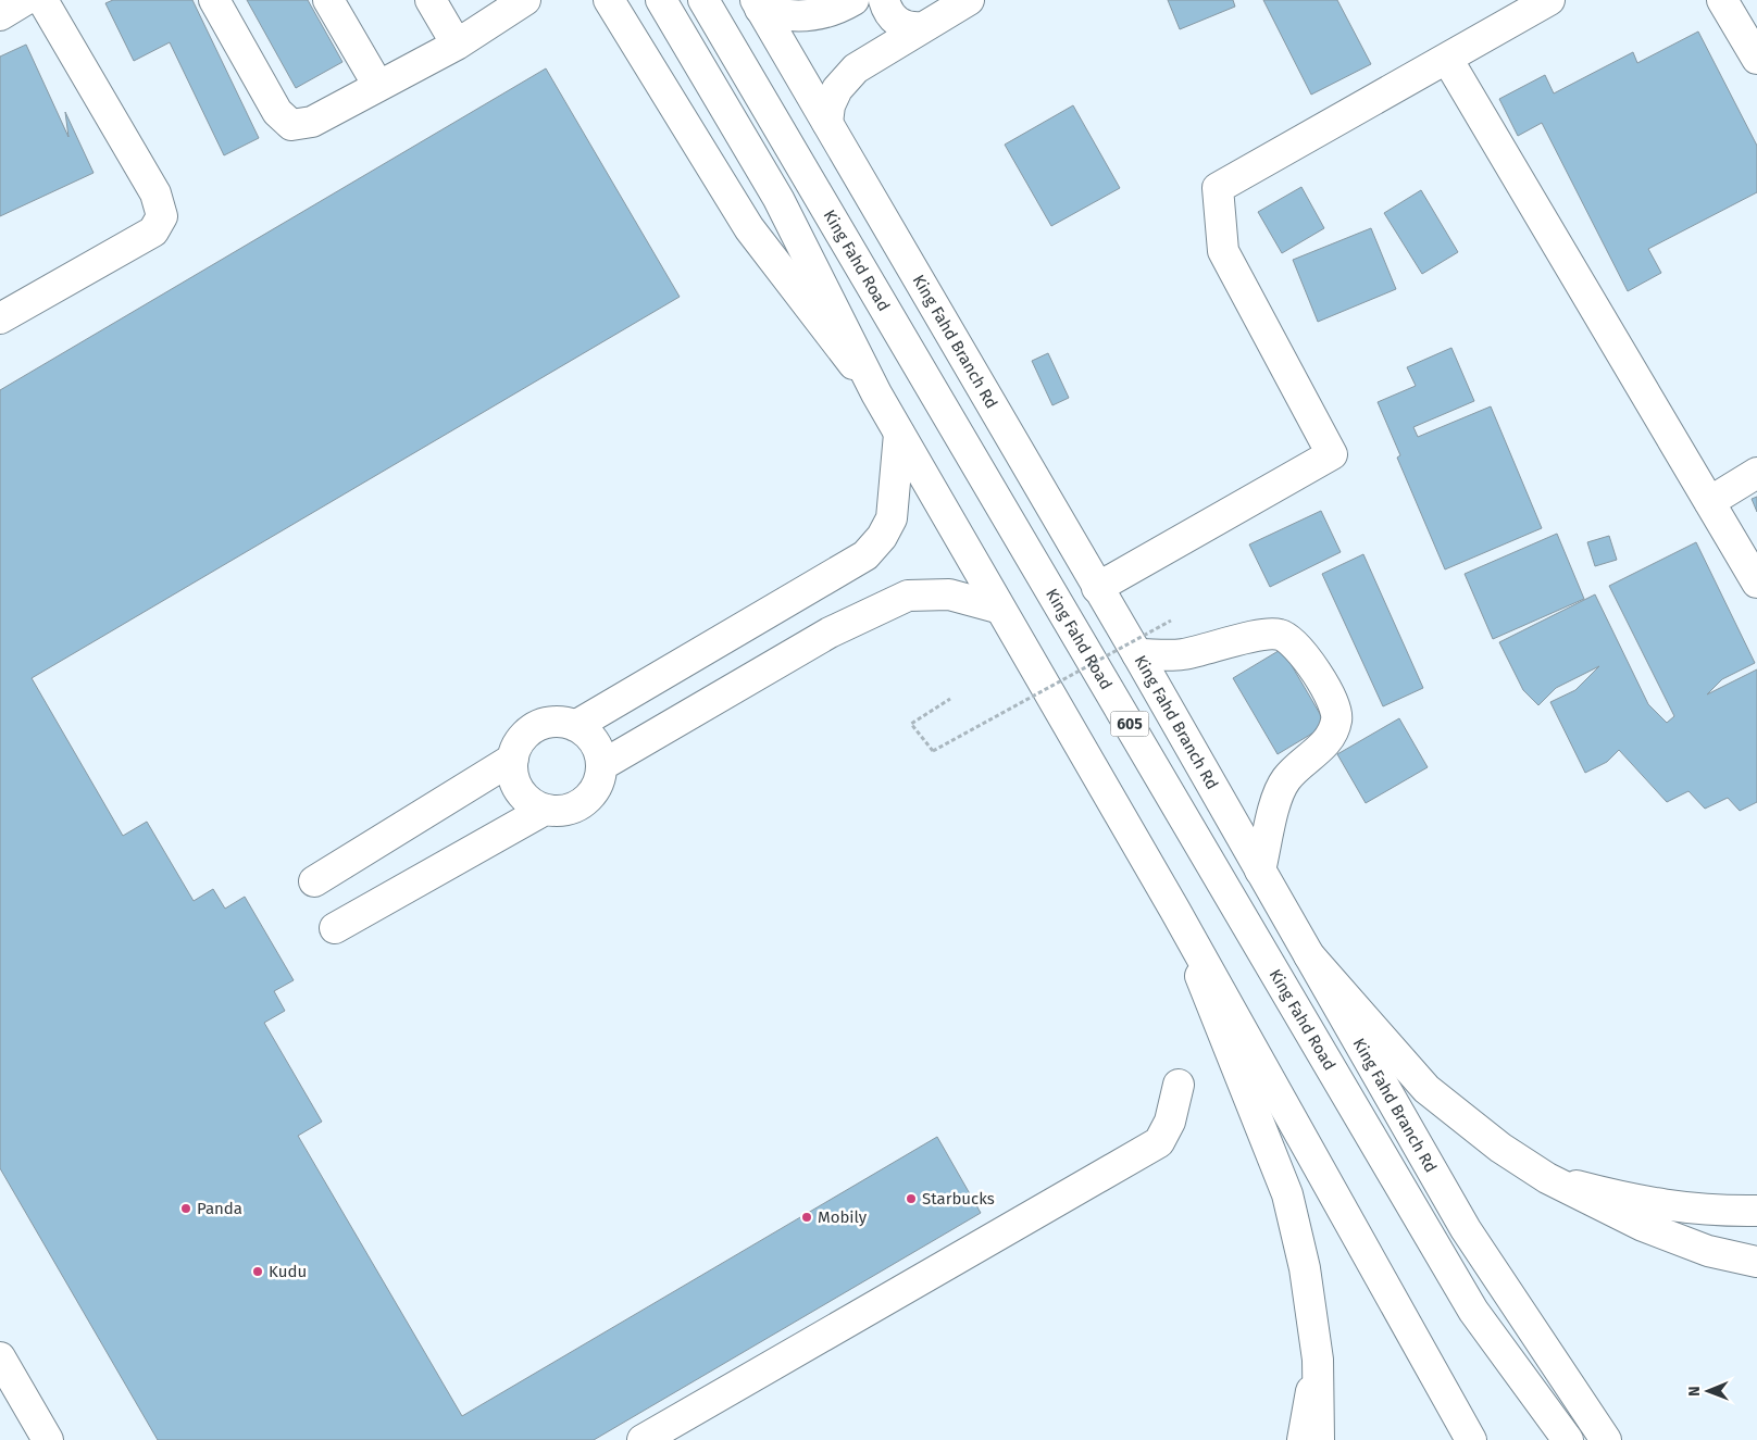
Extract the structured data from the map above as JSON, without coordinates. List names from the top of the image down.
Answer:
{
  "streets": {
    "main road": ["King Fahd Road", "King Fahd Branch Rd", "605"]
  },
  "places": [
    "Starbucks",
    "Panda",
    "Mobily",
    "Kudu"
  ],
  "north": "left"
}
